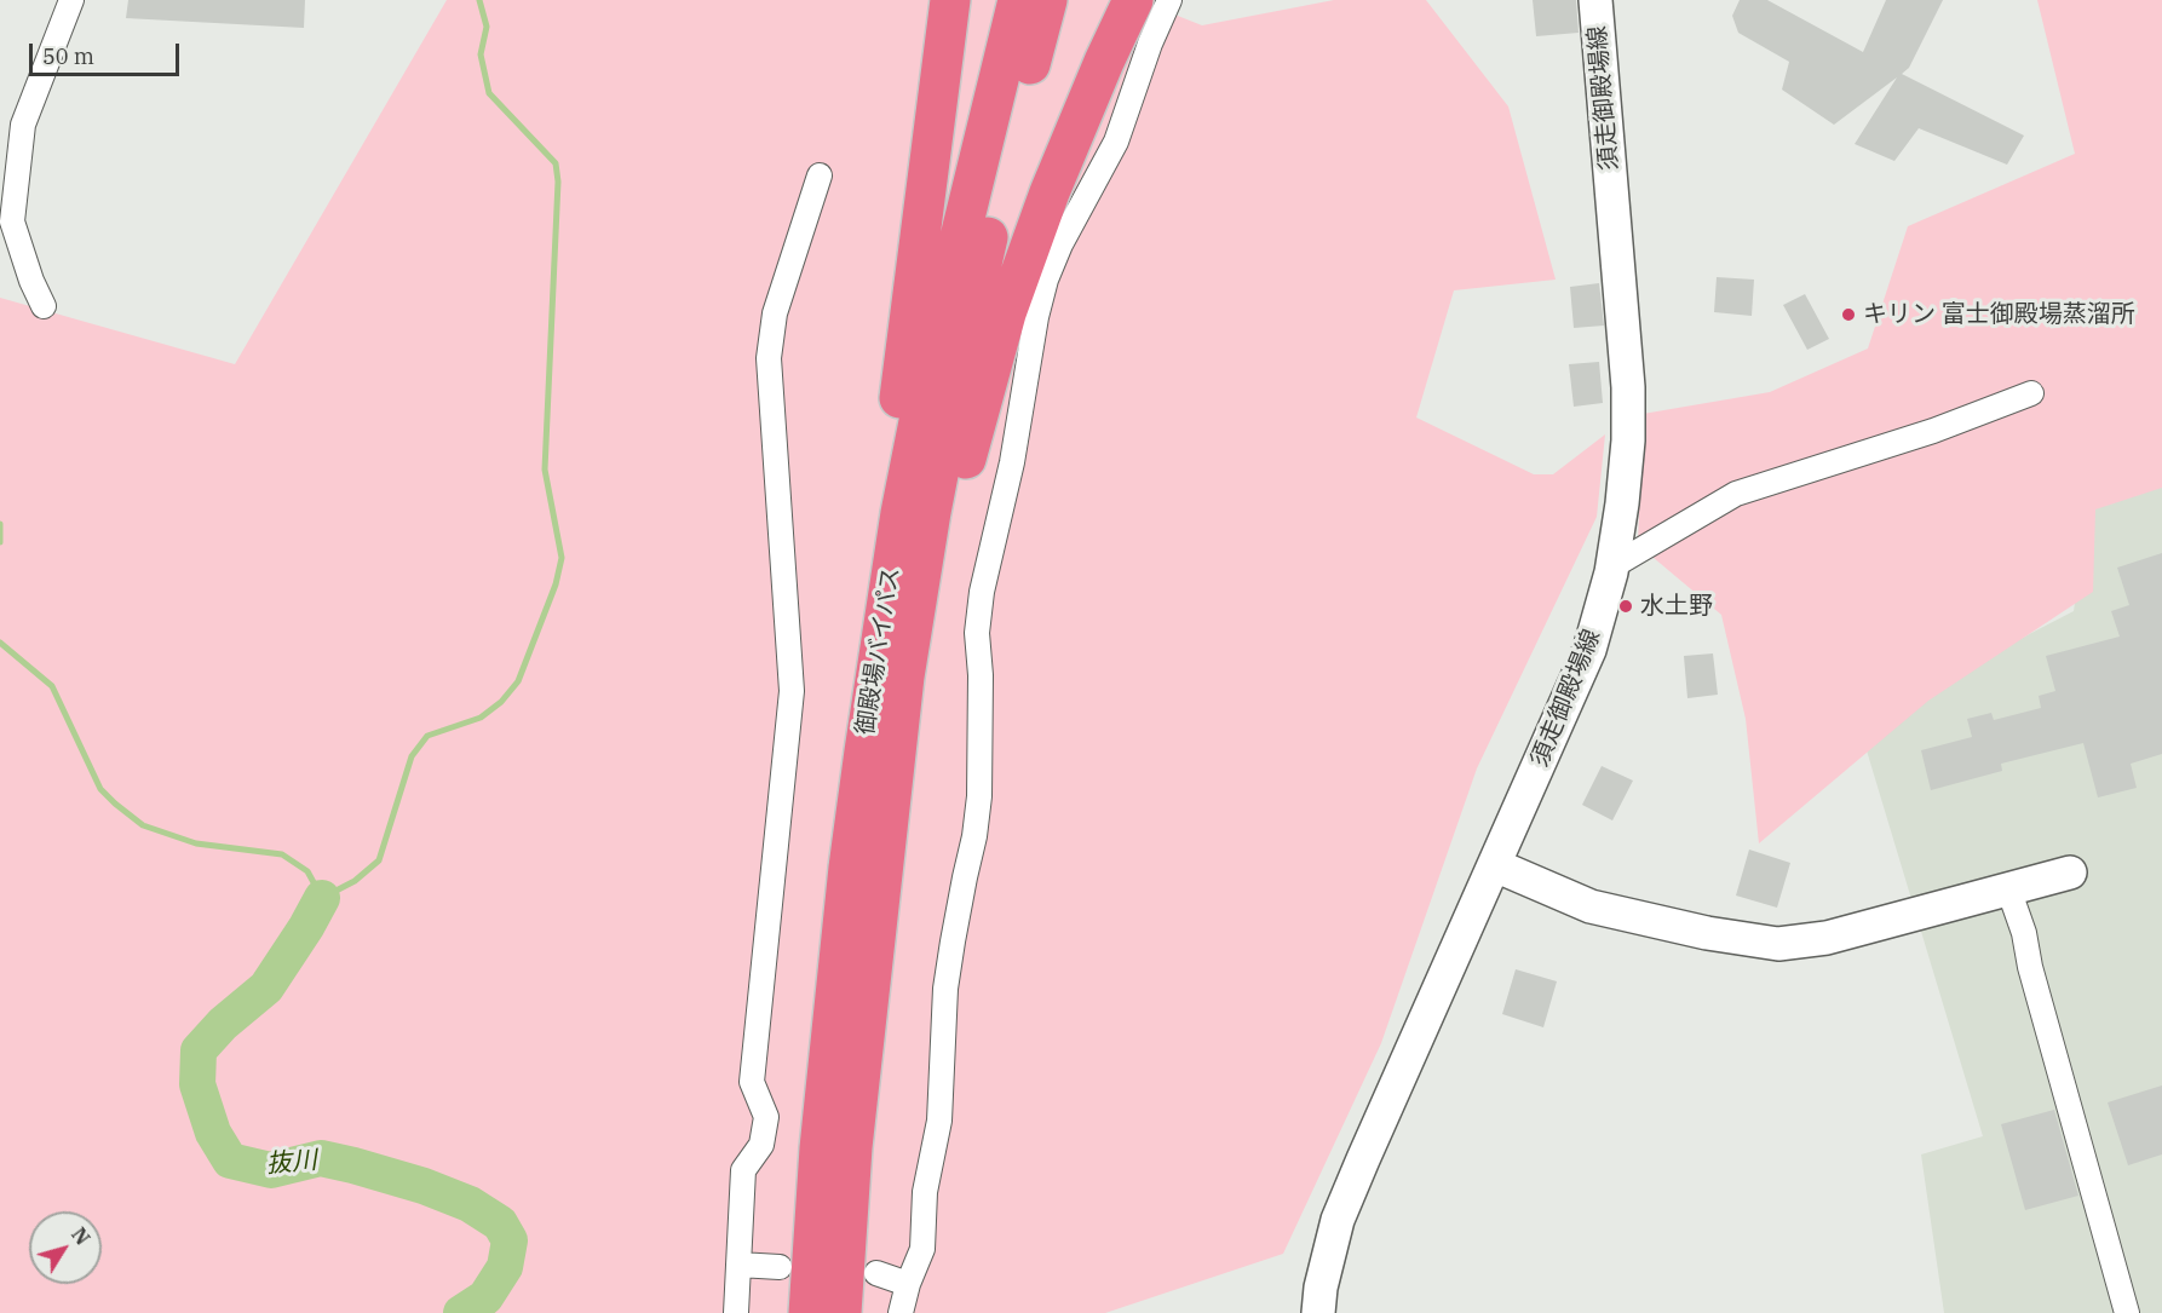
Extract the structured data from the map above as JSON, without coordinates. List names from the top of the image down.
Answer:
{
  "streets": {
    "highway": ["御殿場バイパス"],
    "main road": ["須走御殿場線"]
  },
  "water": ["抜川"],
  "places": ["キリン 富士御殿場蒸溜所", "水土野"],
  "scale_bar": "50 m",
  "north": "top right"
}
